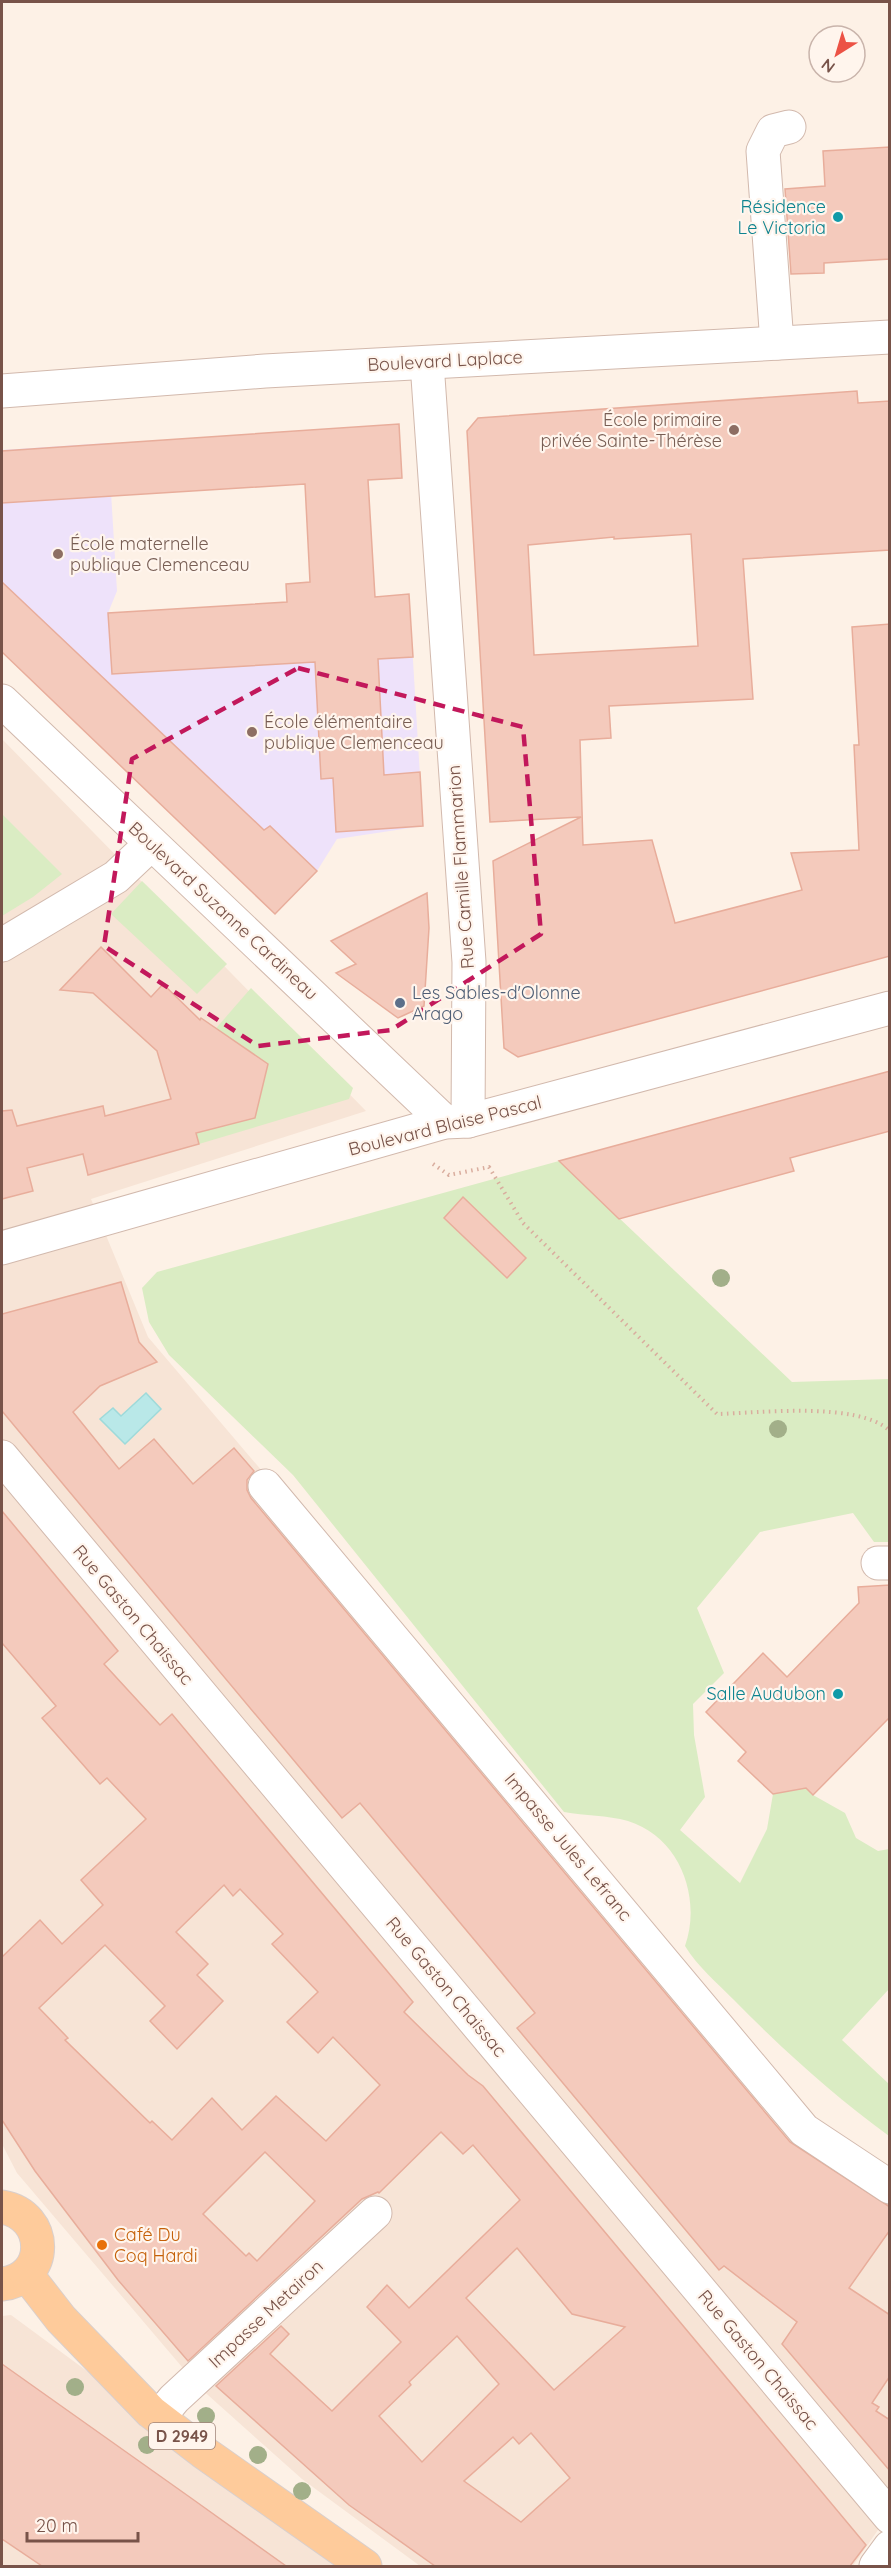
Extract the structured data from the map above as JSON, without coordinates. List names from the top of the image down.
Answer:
{
  "streets": {
    "main road": ["D 2949"],
    "street": [
      "Boulevard Laplace",
      "Rue Camille Flammarion",
      "Boulevard Suzanne Cardineau",
      "Boulevard Blaise Pascal",
      "Rue Gaston Chaissac",
      "Impasse Jules Lefranc",
      "Impasse Metairon"
    ]
  },
  "crossings": [
    ["Boulevard Laplace", "Rue Camille Flammarion"],
    ["Rue Camille Flammarion", "Boulevard Suzanne Cardineau"],
    ["Rue Camille Flammarion", "Boulevard Blaise Pascal"],
    ["Boulevard Suzanne Cardineau", "Boulevard Blaise Pascal"],
    ["Impasse Metairon", "D 2949"]
  ],
  "places": [
    "Résidence Le Victoria",
    "École primaire privée Sainte-Thérèse",
    "École maternelle publique Clemenceau",
    "École élémentaire publique Clemenceau",
    "Les Sables-d'Olonne Arago",
    "Salle Audubon",
    "Café Du Coq Hardi"
  ],
  "scale_bar": "20 m",
  "north": "bottom left"
}
